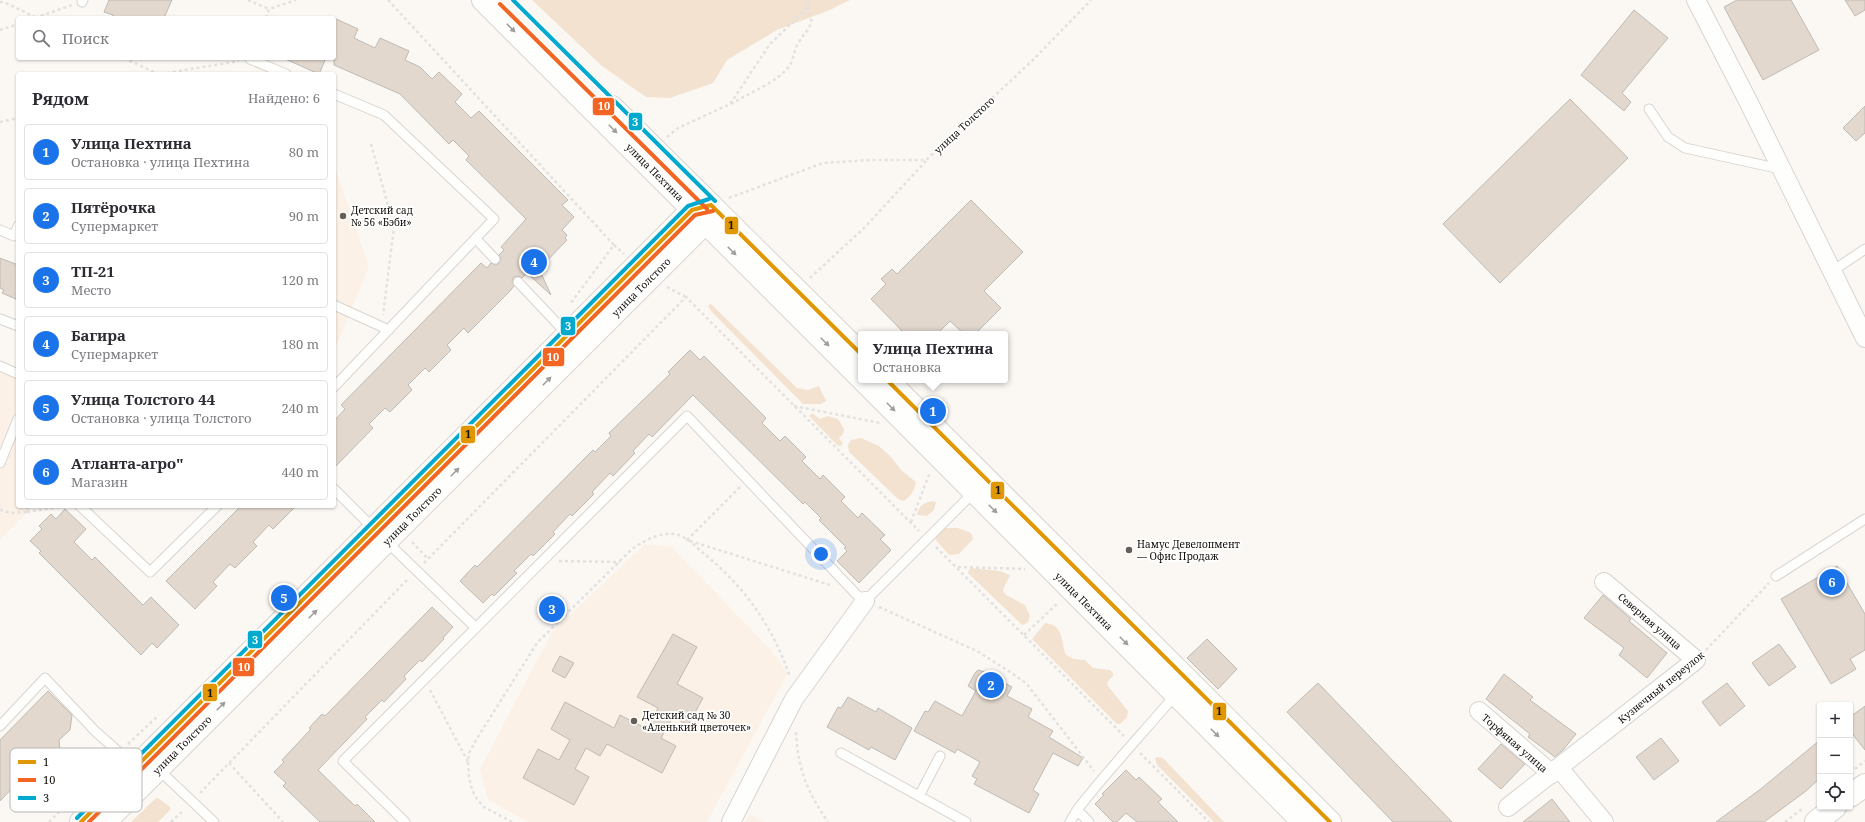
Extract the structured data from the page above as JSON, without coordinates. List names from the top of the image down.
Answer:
{
  "streets": {
    "street": [
      "улица Толстого",
      "улица Пехтина",
      "Северная улица",
      "Кузнечный переулок",
      "Торфяная улица"
    ]
  },
  "crossings": [
    ["улица Толстого", "улица Пехтина"],
    ["Северная улица", "Кузнечный переулок"],
    ["Кузнечный переулок", "Торфяная улица"]
  ],
  "places": ["Детский сад № 56 «Бэби»", "Намус Девелопмент — Офис Продаж", "Детский сад № 30 «Аленький цветочек»"],
  "lines": ["transit line 3", "transit line 10", "transit line 1"],
  "legend": ["1", "10", "3"],
  "page": {
    "search": "Поиск",
    "heading": ["Рядом", "Найдено: 6"],
    "list": [
      {
        "mark": "1",
        "name": "Улица Пехтина",
        "note": "Остановка · улица Пехтина",
        "value": "80 m"
      },
      {
        "mark": "2",
        "name": "Пятёрочка",
        "note": "Супермаркет",
        "value": "90 m"
      },
      {
        "mark": "3",
        "name": "ТП-21",
        "note": "Место",
        "value": "120 m"
      },
      {
        "mark": "4",
        "name": "Багира",
        "note": "Супермаркет",
        "value": "180 m"
      },
      {
        "mark": "5",
        "name": "Улица Толстого 44",
        "note": "Остановка · улица Толстого",
        "value": "240 m"
      },
      {
        "mark": "6",
        "name": "Атланта-агро\"",
        "note": "Магазин",
        "value": "440 m"
      }
    ],
    "pins": [
      "4",
      "1",
      "6",
      "5",
      "3",
      "2"
    ],
    "popup": ["Улица Пехтина", "Остановка"],
    "map_buttons": ["+", "−"]
  }
}
